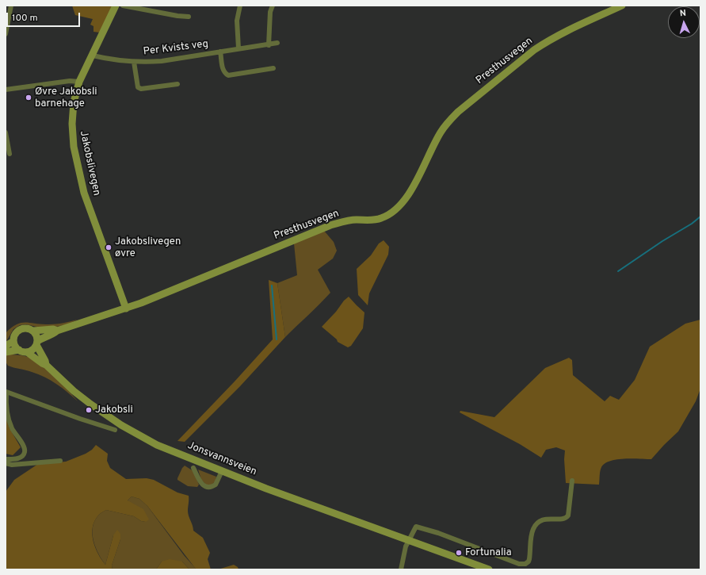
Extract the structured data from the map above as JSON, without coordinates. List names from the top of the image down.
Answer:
{
  "streets": {
    "street": [
      "Per Kvists veg",
      "Presthusvegen",
      "Jakobslivegen",
      "Jonsvannsveien"
    ]
  },
  "crossings": [
    ["Per Kvists veg", "Jakobslivegen"],
    ["Presthusvegen", "Jakobslivegen"],
    ["Presthusvegen", "Jonsvannsveien"]
  ],
  "places": [
    "Øvre Jakobsli barnehage",
    "Jakobslivegen øvre",
    "Jakobsli",
    "Fortunalia"
  ],
  "scale_bar": "100 m",
  "north": "top"
}
